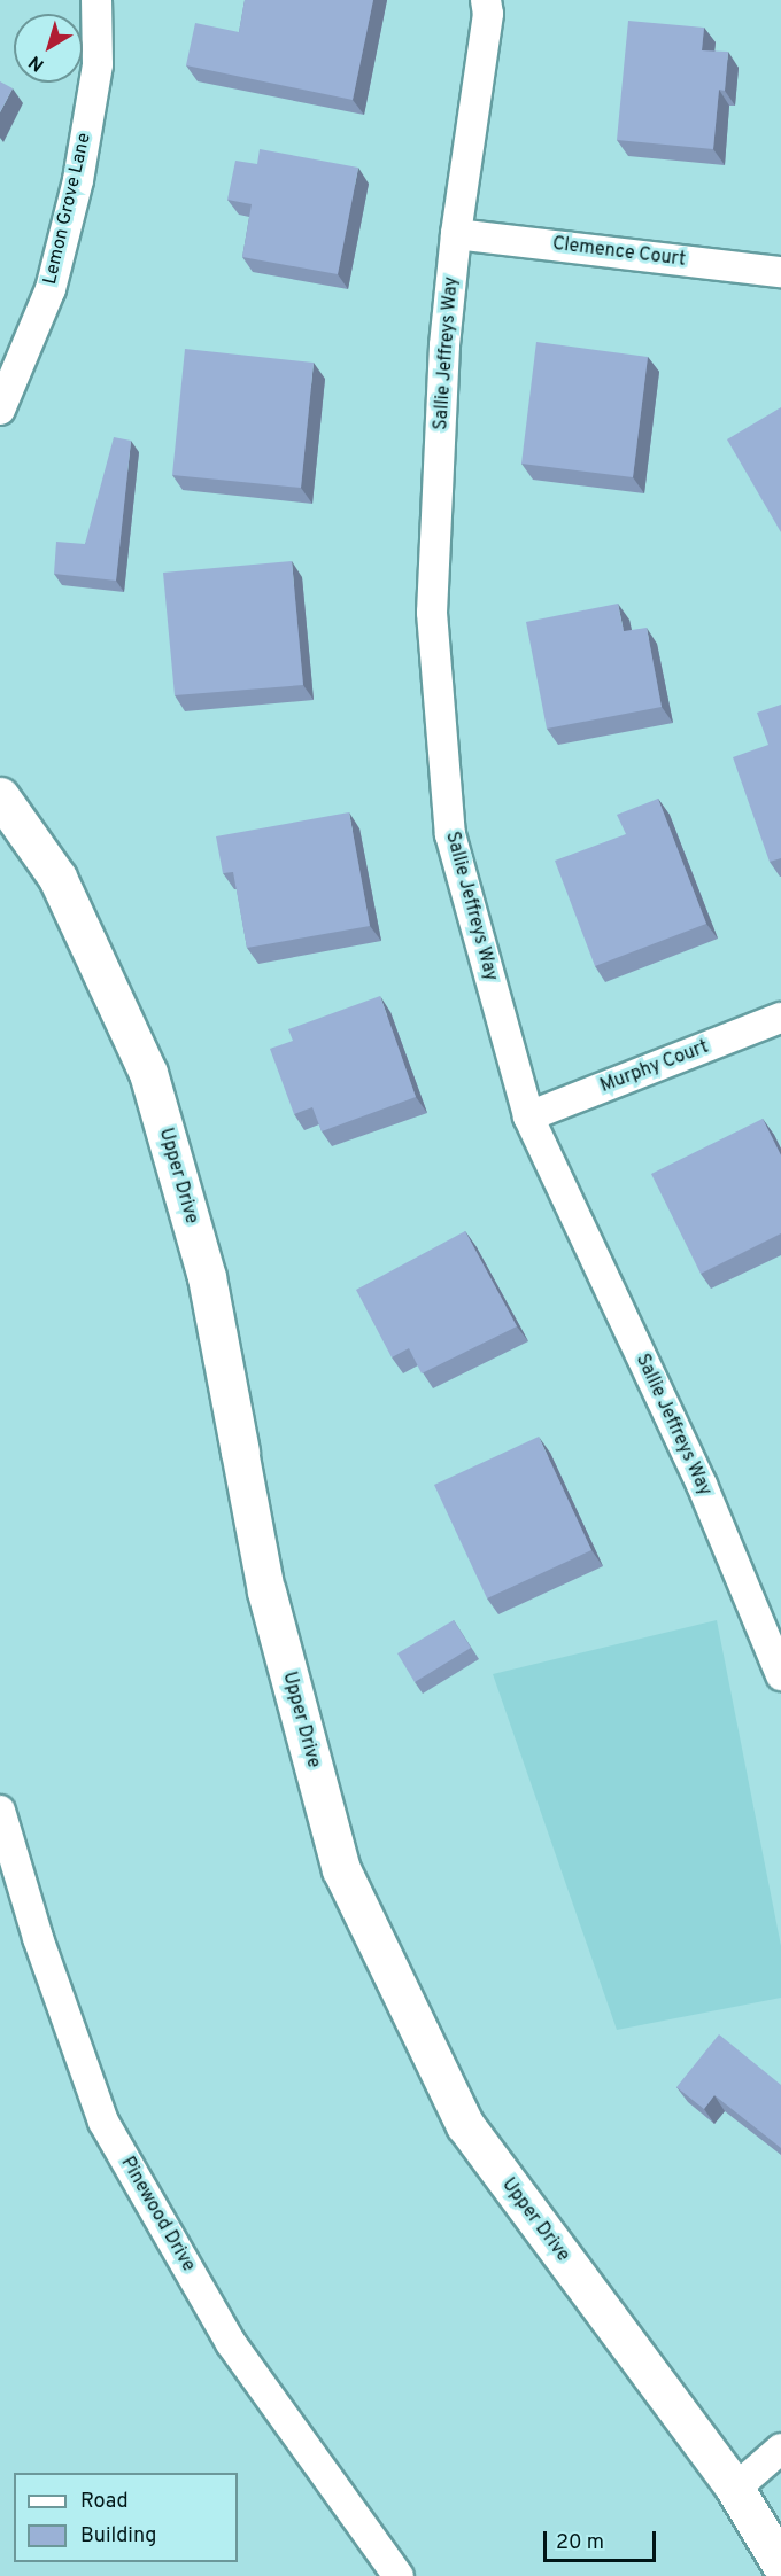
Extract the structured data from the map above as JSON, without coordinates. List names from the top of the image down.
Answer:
{
  "streets": {
    "main road": ["Upper Drive"],
    "street": [
      "Lemon Grove Lane",
      "Clemence Court",
      "Sallie Jeffreys Way",
      "Murphy Court",
      "Pinewood Drive"
    ]
  },
  "crossings": [
    ["Clemence Court", "Sallie Jeffreys Way"],
    ["Sallie Jeffreys Way", "Murphy Court"]
  ],
  "legend": ["Road", "Building"],
  "scale_bar": "20 m",
  "north": "bottom left"
}
